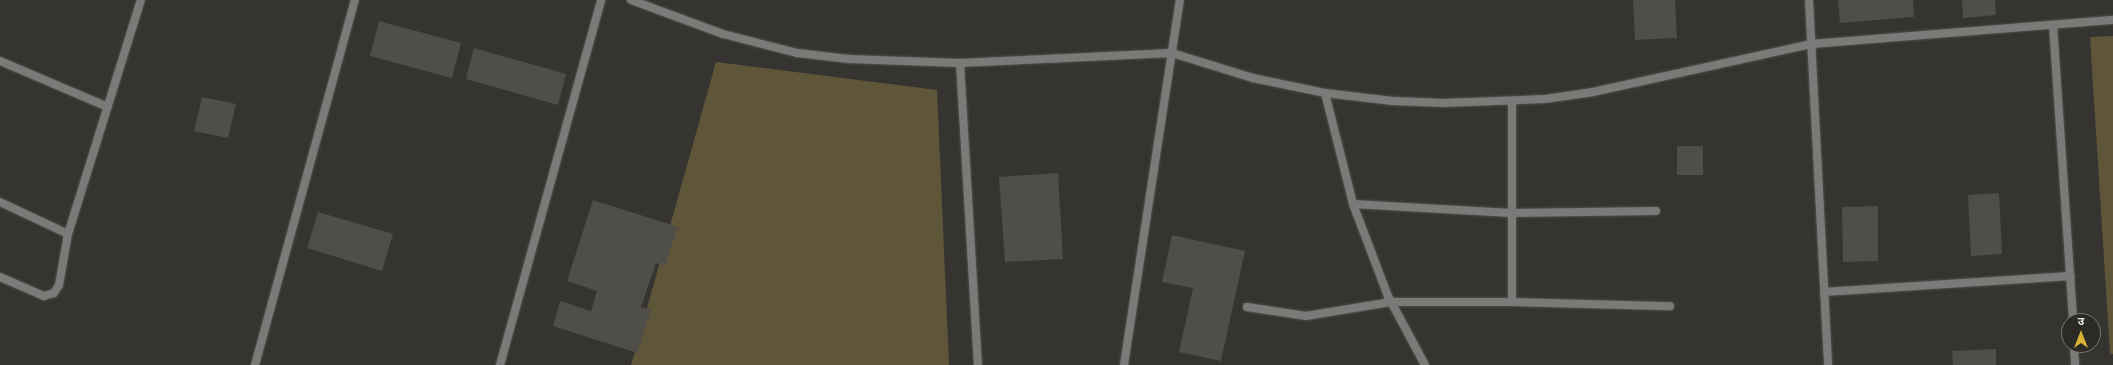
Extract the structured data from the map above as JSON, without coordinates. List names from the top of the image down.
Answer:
{
  "north": "top"
}
